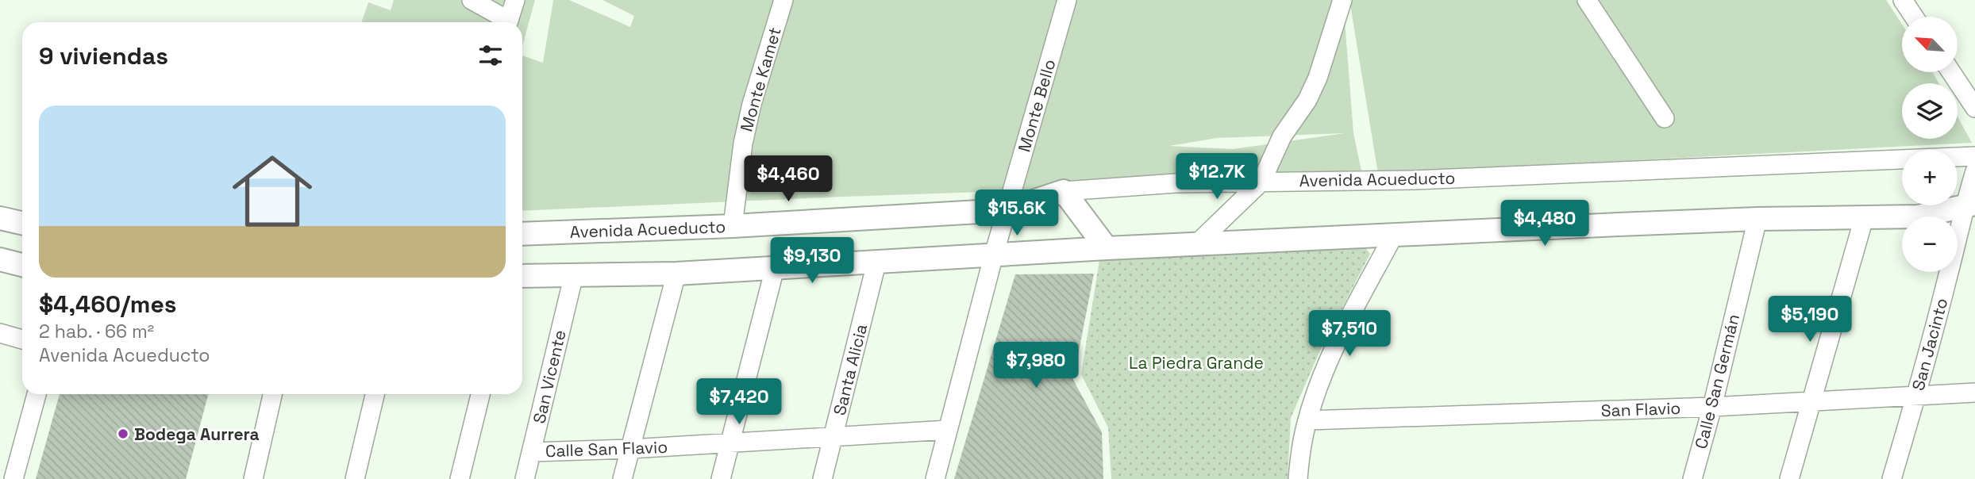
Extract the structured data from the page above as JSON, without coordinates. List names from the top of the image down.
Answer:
{
  "streets": {
    "street": [
      "Monte Kamet",
      "Monte Bello",
      "Avenida Acueducto",
      "San Jacinto",
      "Santa Alicia",
      "San Vicente",
      "Calle San Germán",
      "San Flavio",
      "Calle San Flavio"
    ]
  },
  "crossings": [
    ["Monte Kamet", "Avenida Acueducto"],
    ["Monte Bello", "Avenida Acueducto"],
    ["Monte Bello", "Calle San Flavio"],
    ["San Jacinto", "San Flavio"],
    ["Santa Alicia", "Calle San Flavio"],
    ["San Vicente", "Calle San Flavio"],
    ["Calle San Germán", "San Flavio"]
  ],
  "parks": ["La Piedra Grande"],
  "places": ["Bodega Aurrera"],
  "north": "top left",
  "page": {
    "map_buttons": ["+", "−"],
    "heading": "9 viviendas",
    "list": [
      {
        "name": "$4,460/mes",
        "note": "2 hab. · 66 m² · Avenida Acueducto"
      }
    ],
    "price": [
      "$12.7K",
      "$4,460",
      "$15.6K",
      "$4,480",
      "$9,130",
      "$5,190",
      "$7,510",
      "$7,980",
      "$7,420"
    ]
  }
}
